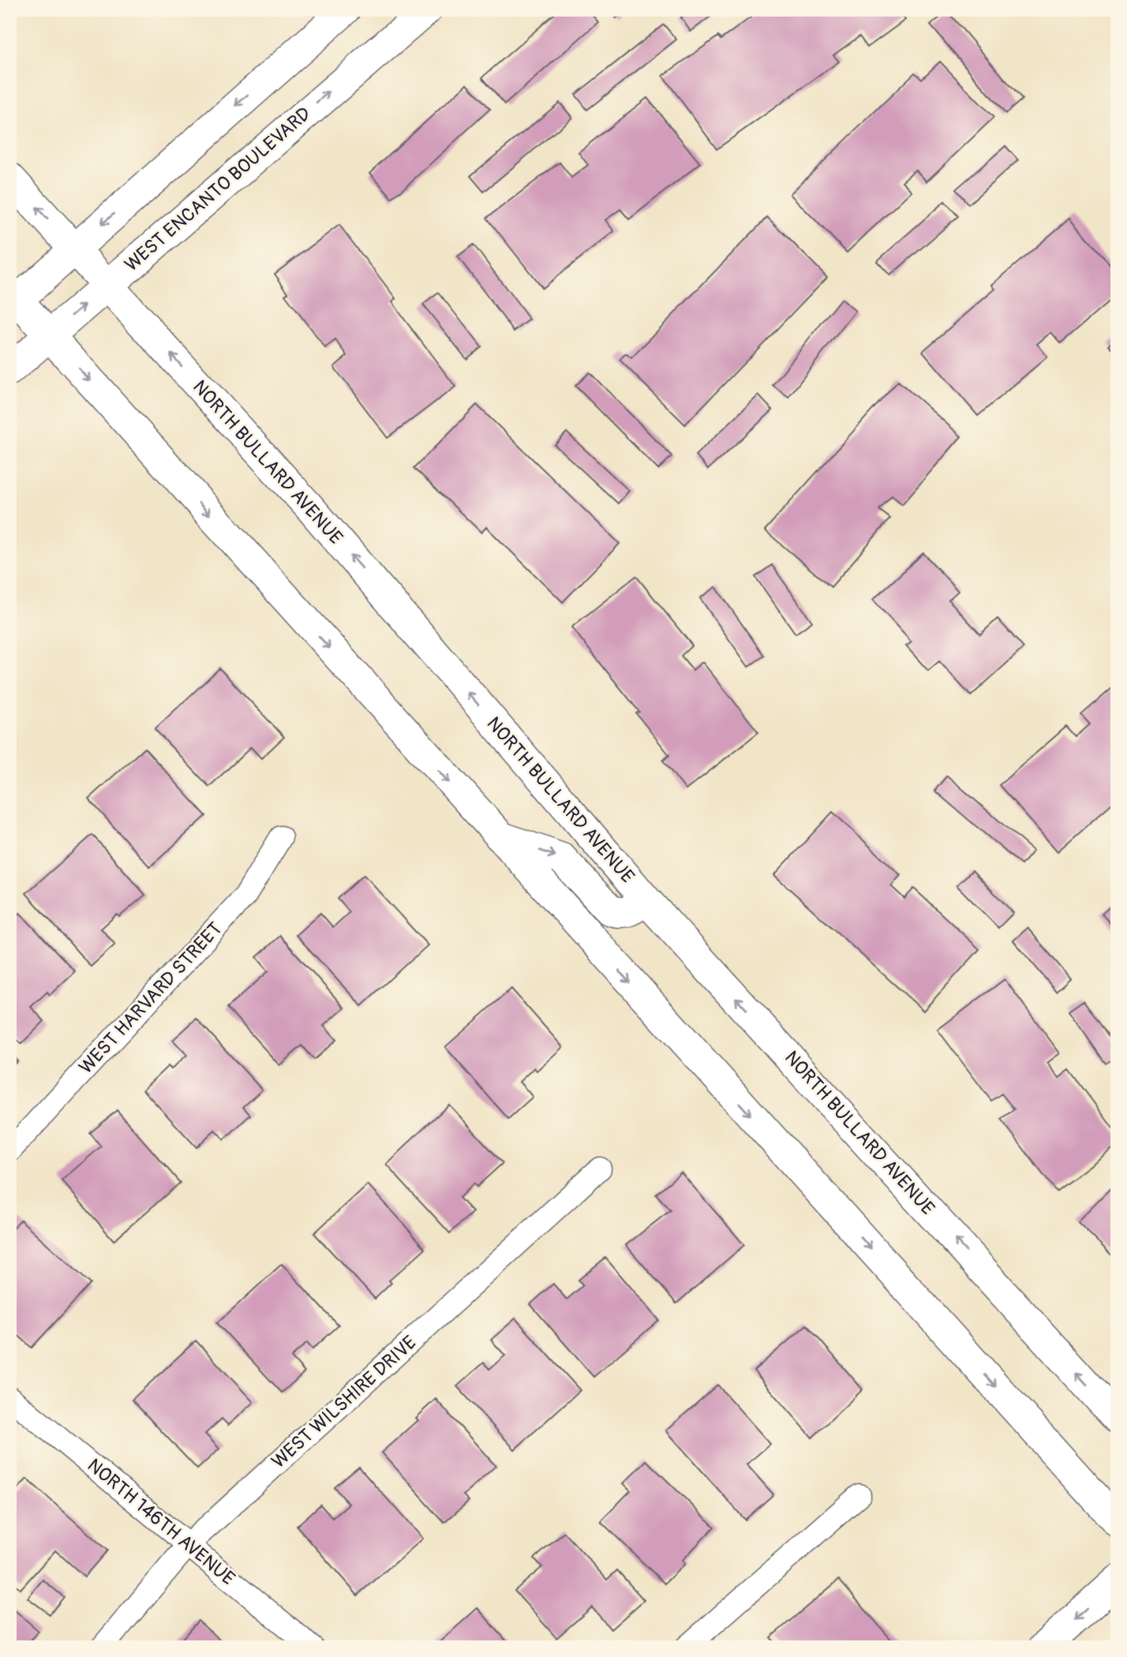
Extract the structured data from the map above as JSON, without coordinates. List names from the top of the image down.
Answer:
{
  "streets": {
    "main road": ["WEST ENCANTO BOULEVARD", "NORTH BULLARD AVENUE"],
    "street": ["WEST HARVARD STREET", "WEST WILSHIRE DRIVE", "NORTH 146TH AVENUE"]
  },
  "crossings": [
    ["WEST ENCANTO BOULEVARD", "NORTH BULLARD AVENUE"],
    ["WEST WILSHIRE DRIVE", "NORTH 146TH AVENUE"]
  ]
}
